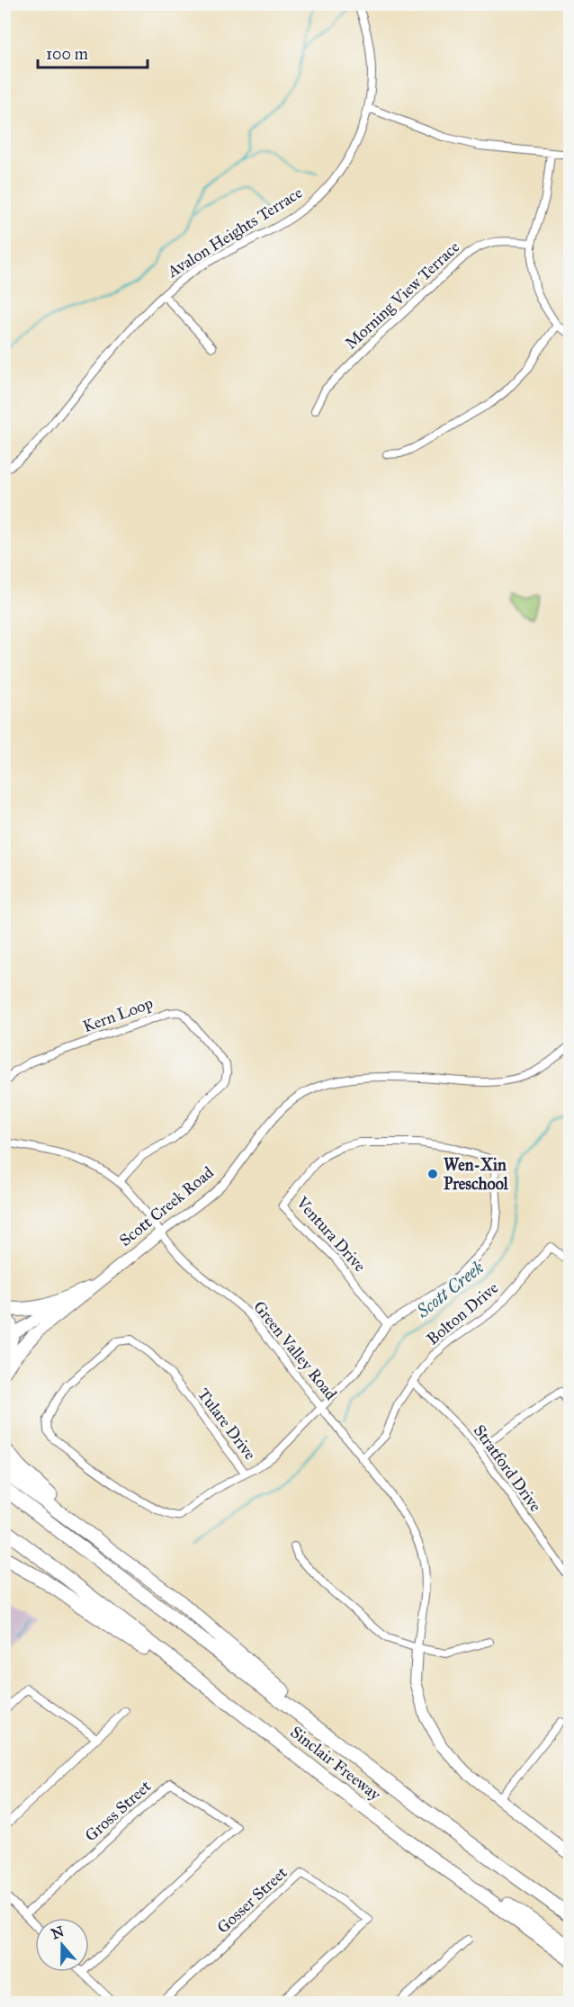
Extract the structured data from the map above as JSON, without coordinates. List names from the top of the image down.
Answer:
{
  "streets": {
    "highway": ["Sinclair Freeway"],
    "street": [
      "Avalon Heights Terrace",
      "Morning View Terrace",
      "Kern Loop",
      "Scott Creek Road",
      "Ventura Drive",
      "Bolton Drive",
      "Green Valley Road",
      "Tulare Drive",
      "Stratford Drive",
      "Gross Street",
      "Gosser Street"
    ]
  },
  "crossings": [
    ["Kern Loop", "Green Valley Road"],
    ["Scott Creek Road", "Green Valley Road"],
    ["Ventura Drive", "Tulare Drive"],
    ["Bolton Drive", "Green Valley Road"],
    ["Bolton Drive", "Stratford Drive"],
    ["Green Valley Road", "Tulare Drive"]
  ],
  "water": ["Scott Creek"],
  "places": ["Wen-Xin Preschool"],
  "scale_bar": "100 m",
  "north": "top"
}
